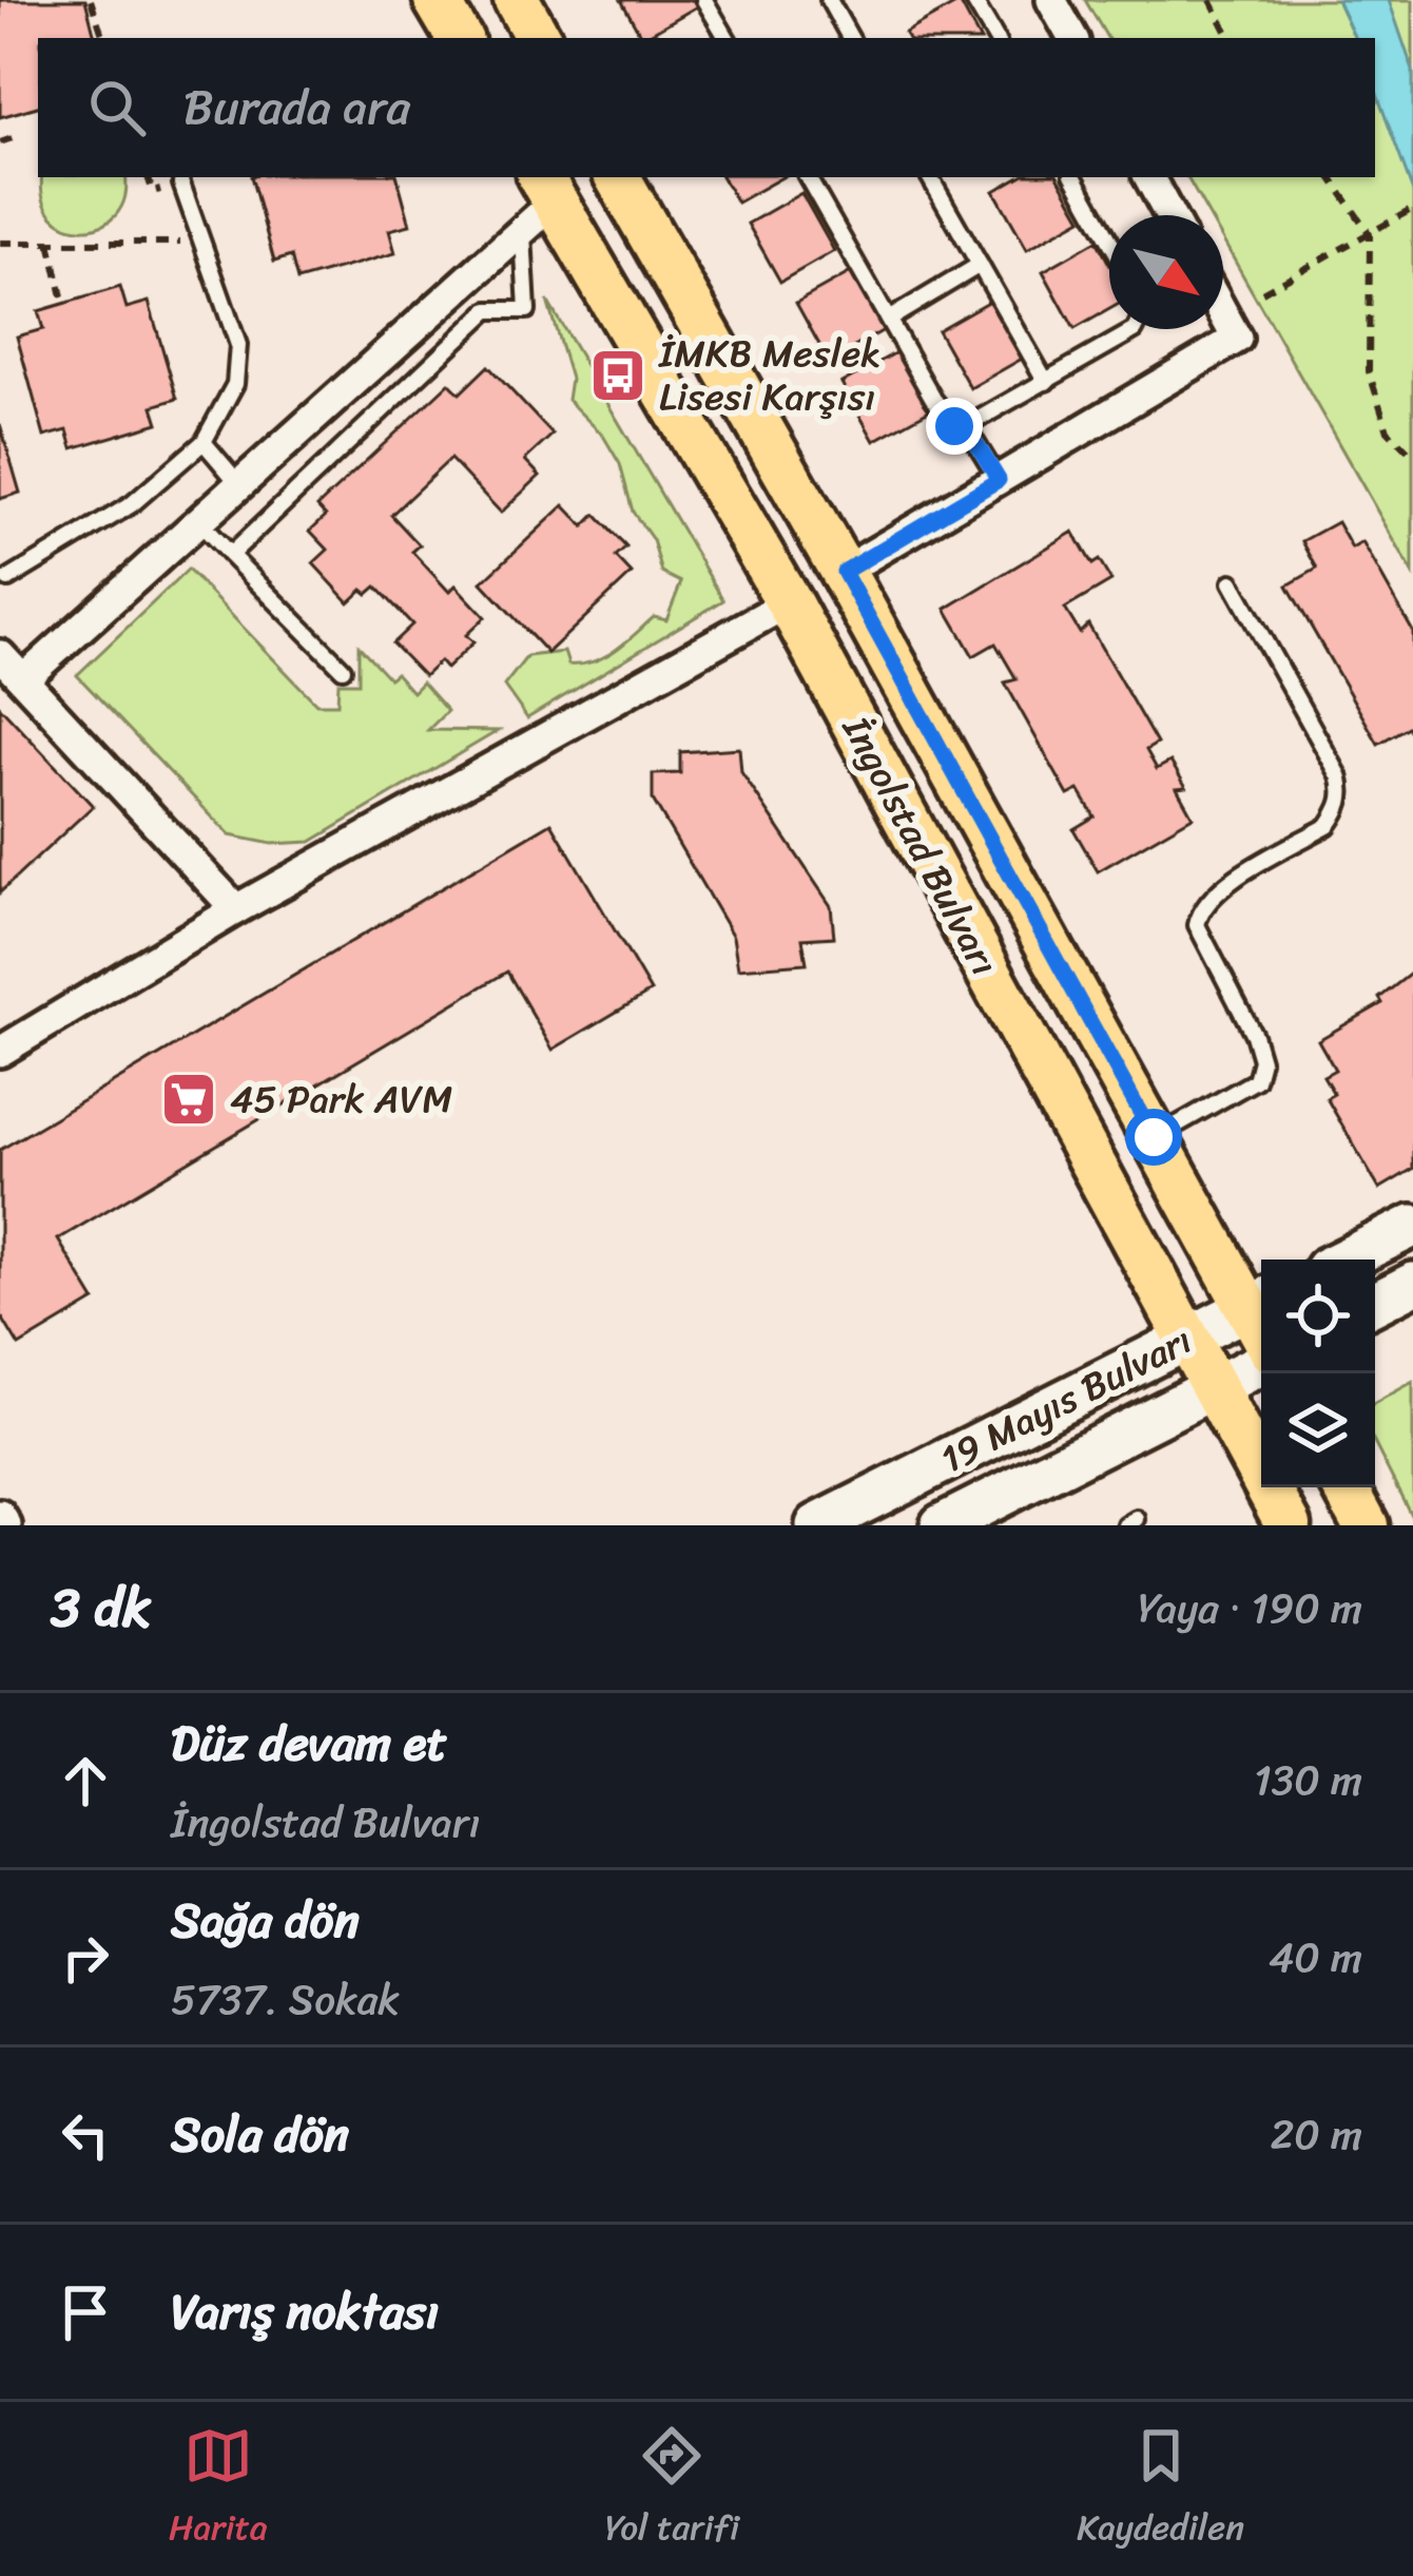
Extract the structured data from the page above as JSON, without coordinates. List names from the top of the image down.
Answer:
{
  "streets": {
    "main road": ["İngolstad Bulvarı", "19 Mayıs Bulvarı"]
  },
  "crossings": [
    ["İngolstad Bulvarı", "19 Mayıs Bulvarı"]
  ],
  "places": {
    "bus stop": ["İMKB Meslek Lisesi Karşısı"],
    "supermarket": ["45 Park AVM"]
  },
  "north": "bottom right",
  "page": {
    "search": "Burada ara",
    "heading": ["3 dk", "Yaya · 190 m"],
    "list": [
      ["Düz devam et", "İngolstad Bulvarı", "130 m"],
      ["Sağa dön", "5737. Sokak", "40 m"],
      ["Sola dön", "20 m"],
      "Varış noktası"
    ],
    "nav": ["Harita", "Yol tarifi", "Kaydedilen"]
  }
}
